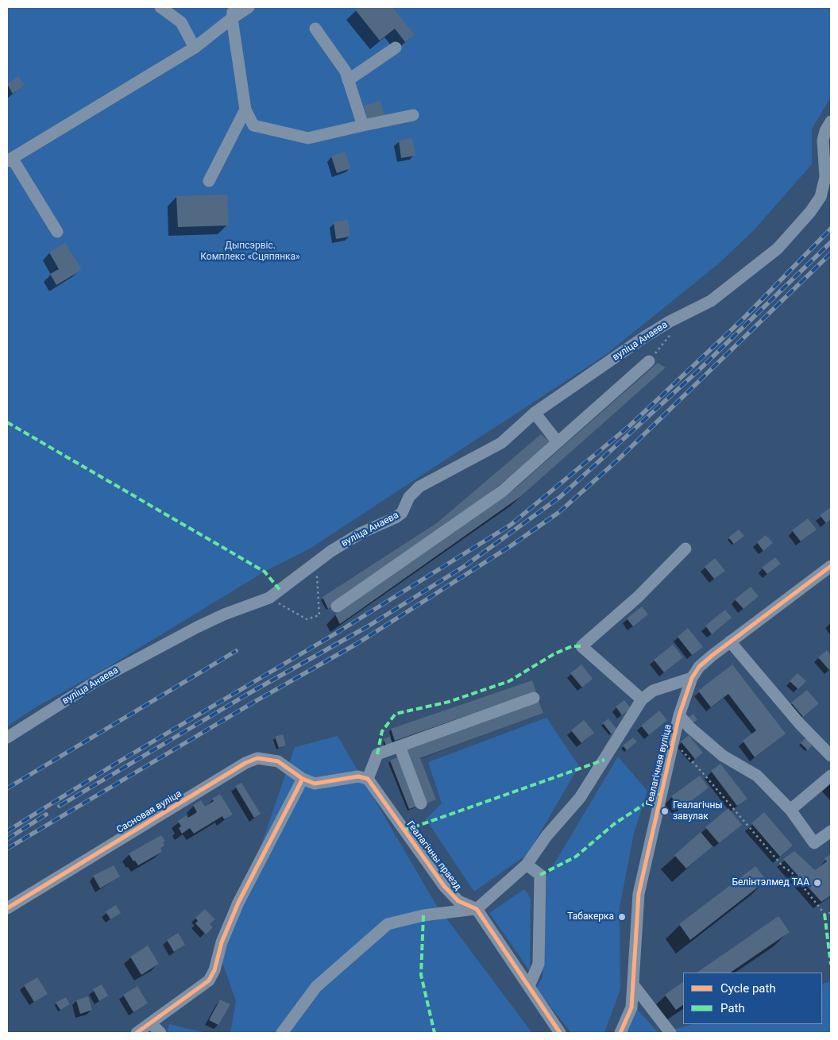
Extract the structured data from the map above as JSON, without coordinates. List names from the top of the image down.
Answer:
{
  "streets": {
    "street": [
      "вуліца Анаева",
      "Геалагічная вуліца",
      "Сасновая вуліца",
      "Геалагічны праезд"
    ]
  },
  "crossings": [
    ["Сасновая вуліца", "Геалагічны праезд"]
  ],
  "parks": ["Дыпсэрвіс. Комплекс «Сцяпянка»"],
  "places": ["Геалагічны завулак", "Белінтэлмед ТАА", "Табакерка"],
  "legend": ["Cycle path", "Path"]
}
